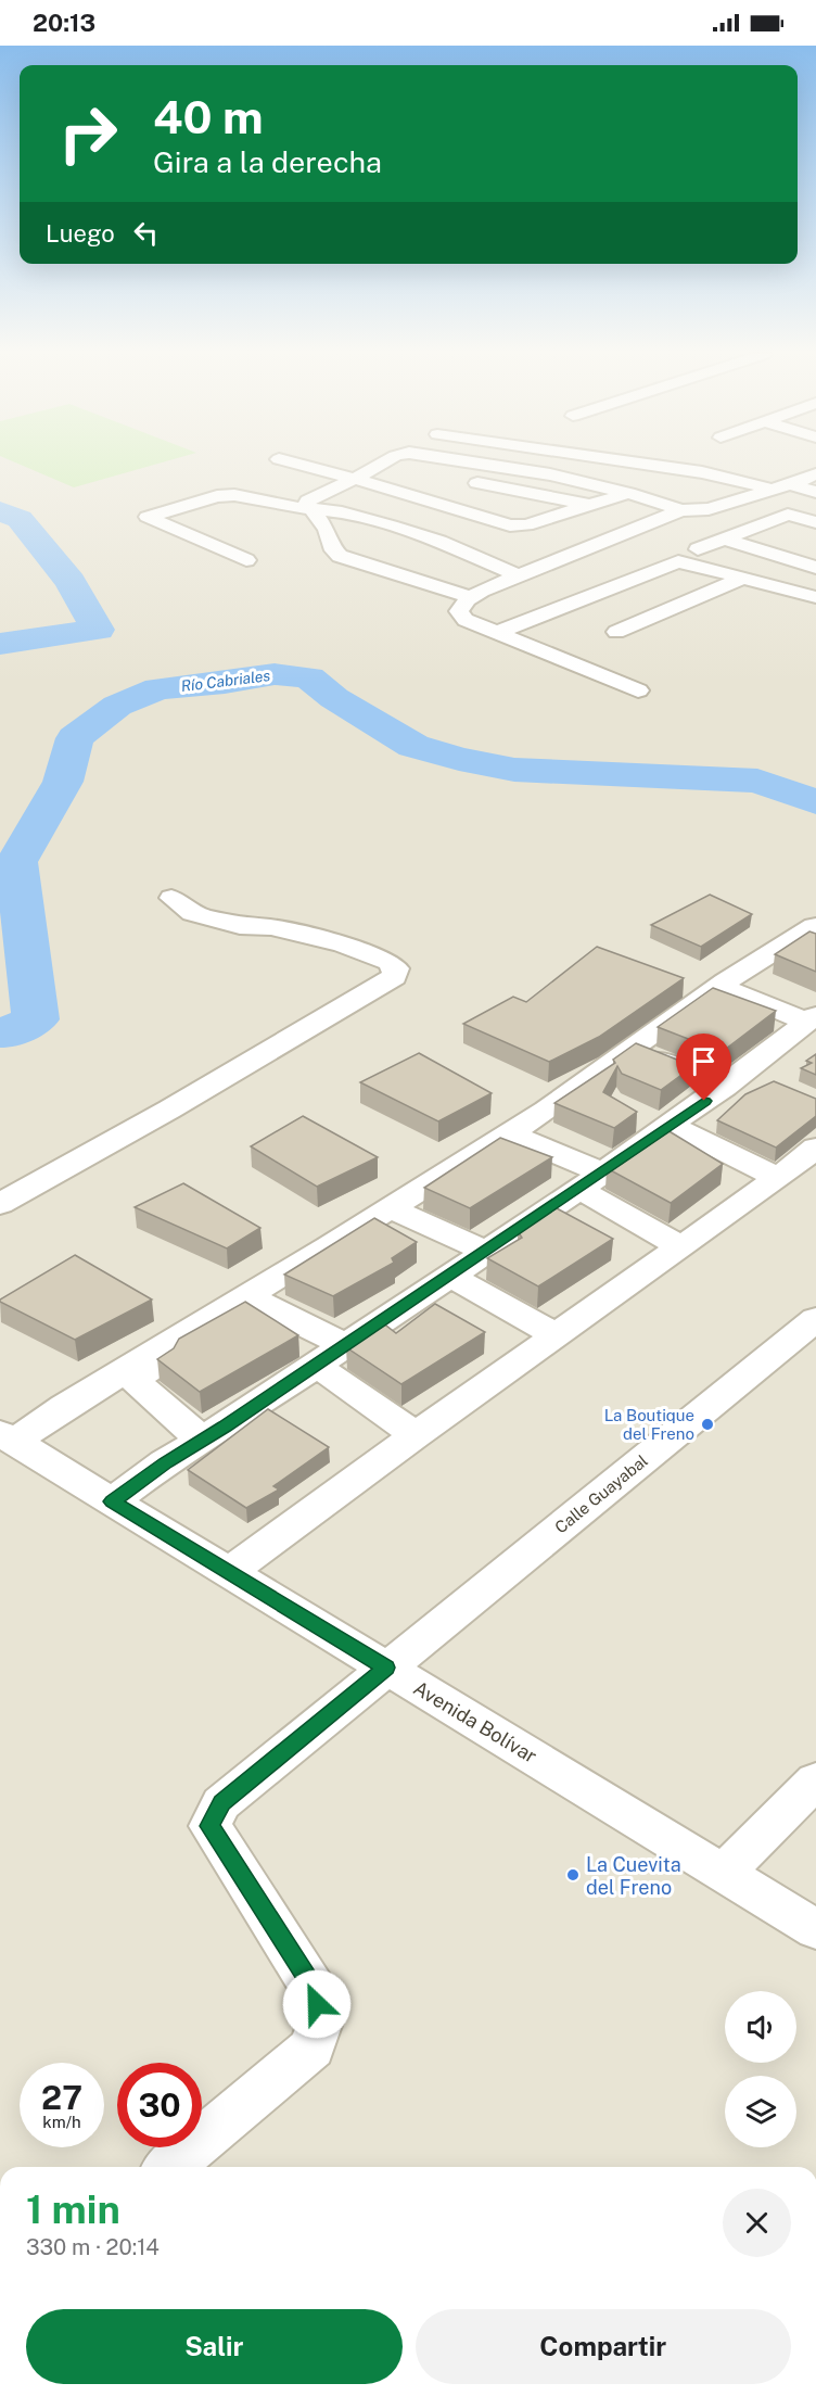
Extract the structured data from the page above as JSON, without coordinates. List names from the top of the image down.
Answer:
{
  "streets": {
    "street": ["Calle Guayabal", "Avenida Bolívar"]
  },
  "crossings": [
    ["Calle Guayabal", "Avenida Bolívar"]
  ],
  "water": ["Río Cabriales"],
  "places": ["La Boutique del Freno", "La Cuevita del Freno"],
  "page": {
    "status": "20:13",
    "turn": ["40 m", "Gira a la derecha"],
    "then": "Luego",
    "speed": "27 km/h",
    "limit": "30",
    "heading": ["1 min", "330 m · 20:14"],
    "buttons": ["Salir", "Compartir"]
  }
}
